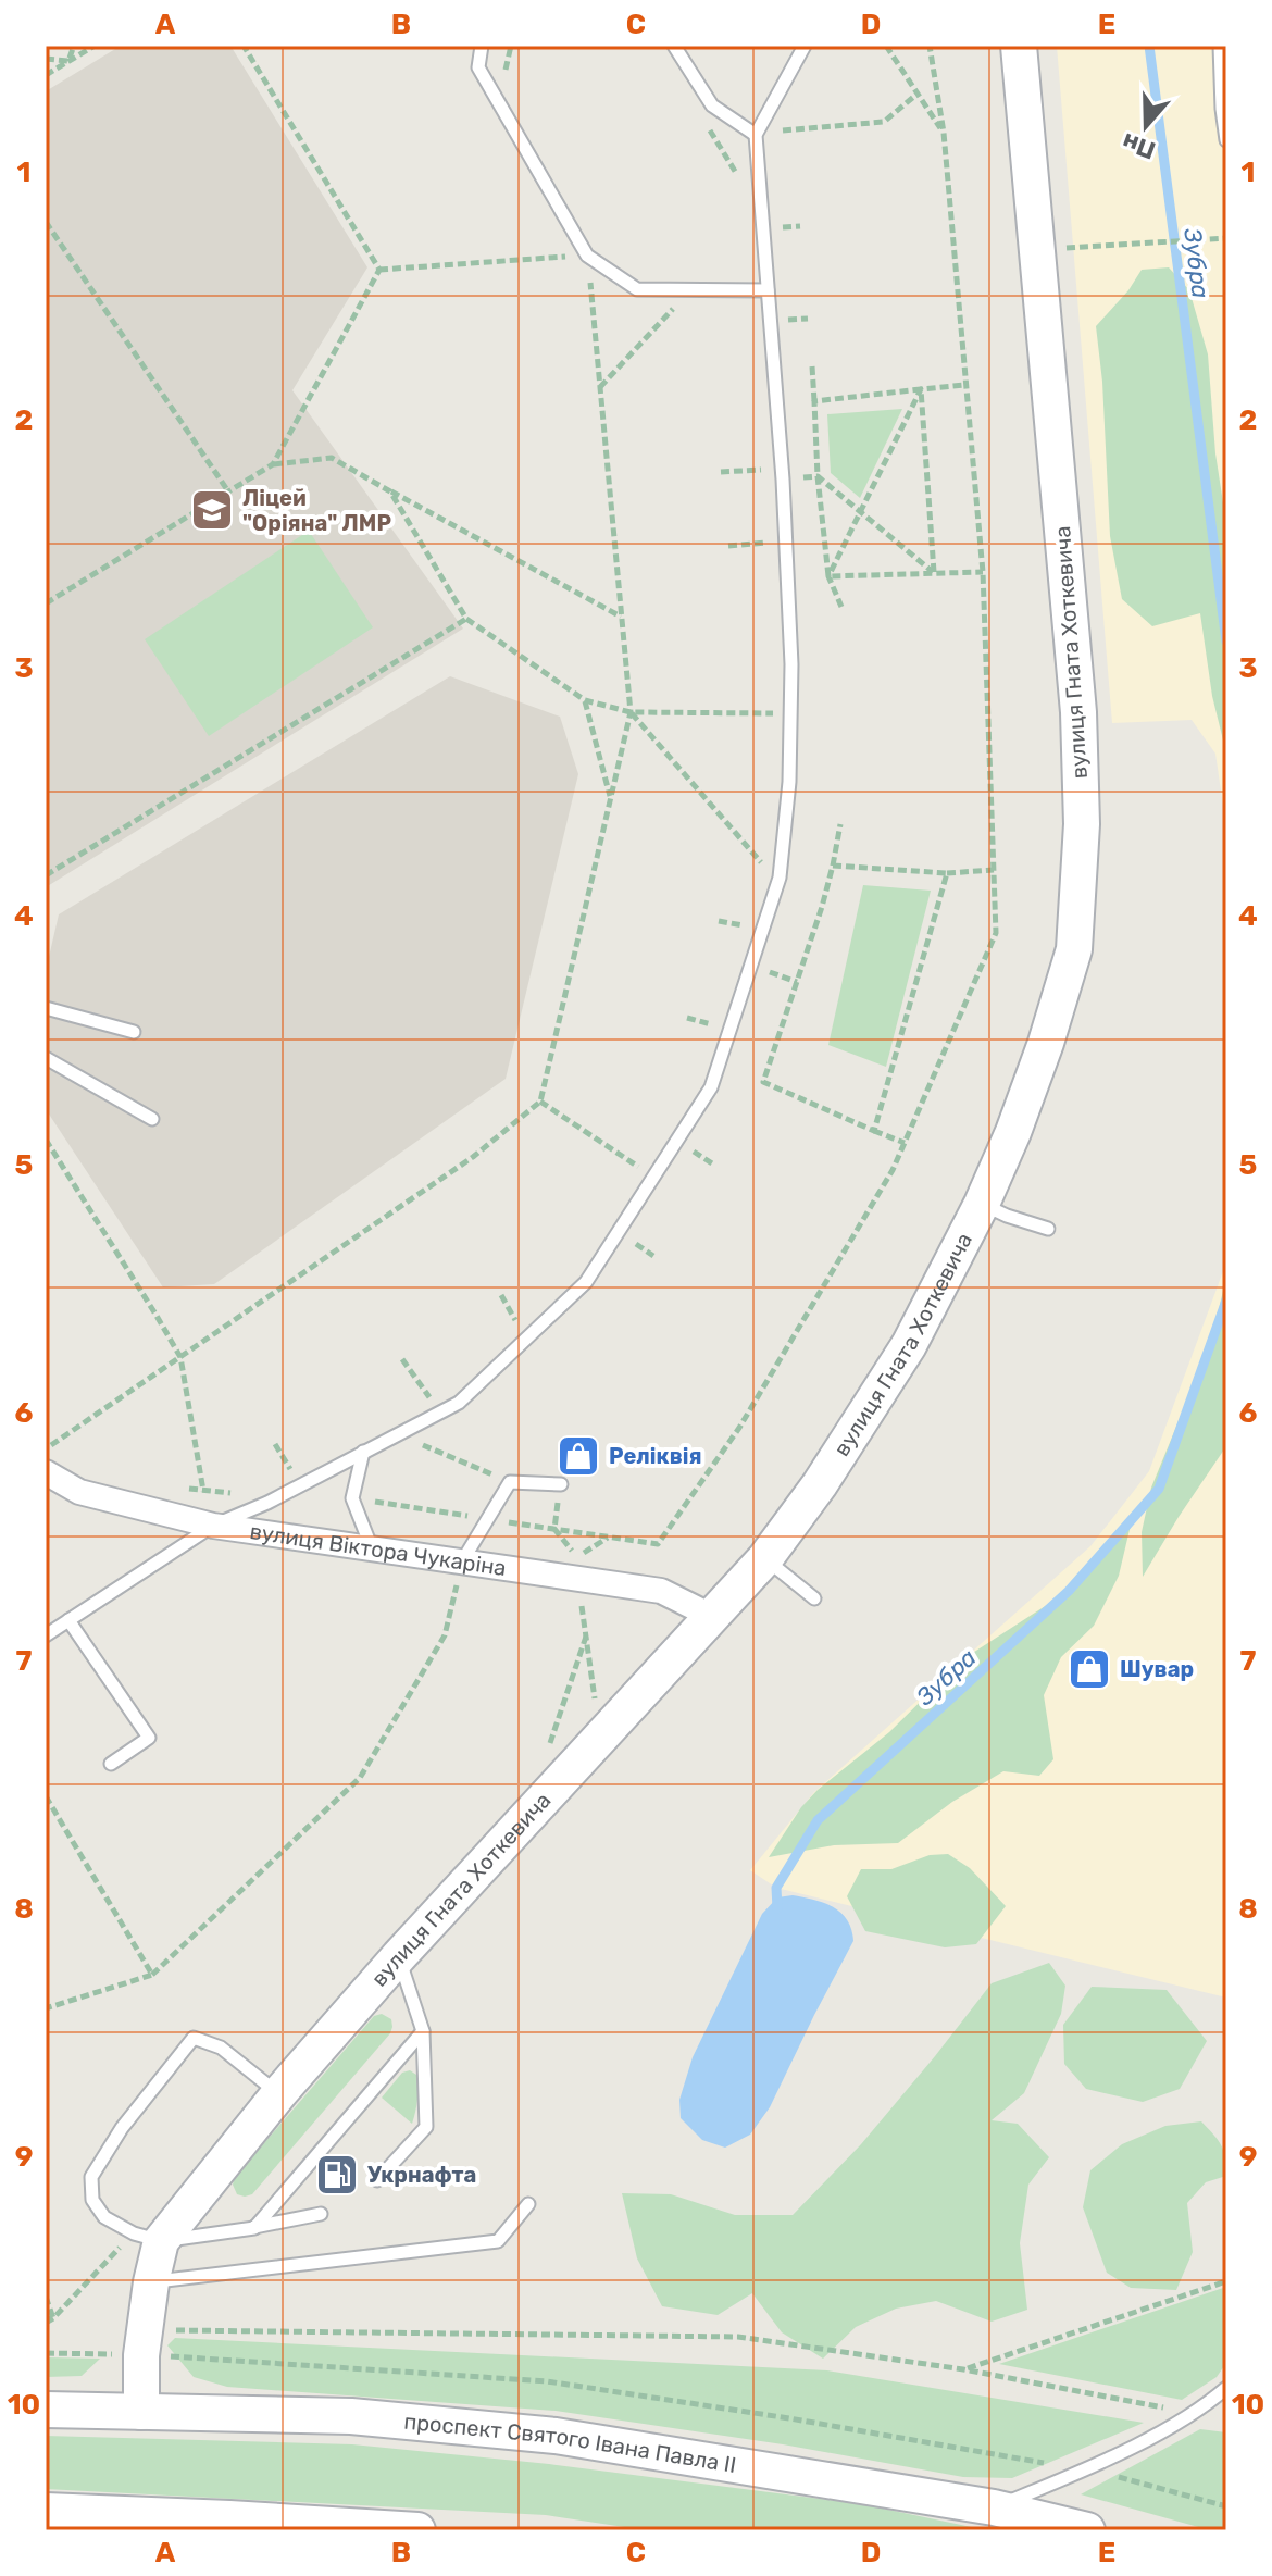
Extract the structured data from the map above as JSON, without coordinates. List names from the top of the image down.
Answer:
{
  "streets": {
    "street": ["вулиця Гната Хоткевича", "вулиця Віктора Чукаріна", "проспект Святого Івана Павла II"]
  },
  "crossings": [
    ["вулиця Гната Хоткевича", "вулиця Віктора Чукаріна"],
    ["вулиця Гната Хоткевича", "проспект Святого Івана Павла II"]
  ],
  "water": ["Зубра"],
  "places": {
    "school or university": ["Ліцей \"Оріяна\" ЛМР"],
    "shop": ["Реліквія", "Шувар"],
    "fuel station": ["Укрнафта"]
  },
  "north": "bottom",
  "grid": {
    "columns": [
      "A",
      "B",
      "C",
      "D",
      "E"
    ],
    "rows": [
      "1",
      "2",
      "3",
      "4",
      "5",
      "6",
      "7",
      "8",
      "9",
      "10"
    ]
  }
}
